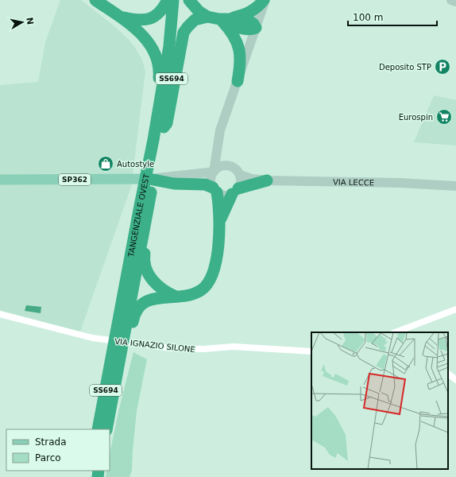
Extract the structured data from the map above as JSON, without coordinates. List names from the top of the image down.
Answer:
{
  "streets": {
    "highway": ["SS694", "TANGENZIALE OVEST"],
    "main road": ["SP362", "VIA LECCE"],
    "street": ["VIA IGNAZIO SILONE"]
  },
  "crossings": [
    ["SS694", "TANGENZIALE OVEST"]
  ],
  "places": {
    "parking": ["Deposito STP"],
    "supermarket": ["Eurospin"],
    "shop": ["Autostyle"]
  },
  "legend": ["Strada", "Parco"],
  "scale_bar": "100 m",
  "north": "right"
}
